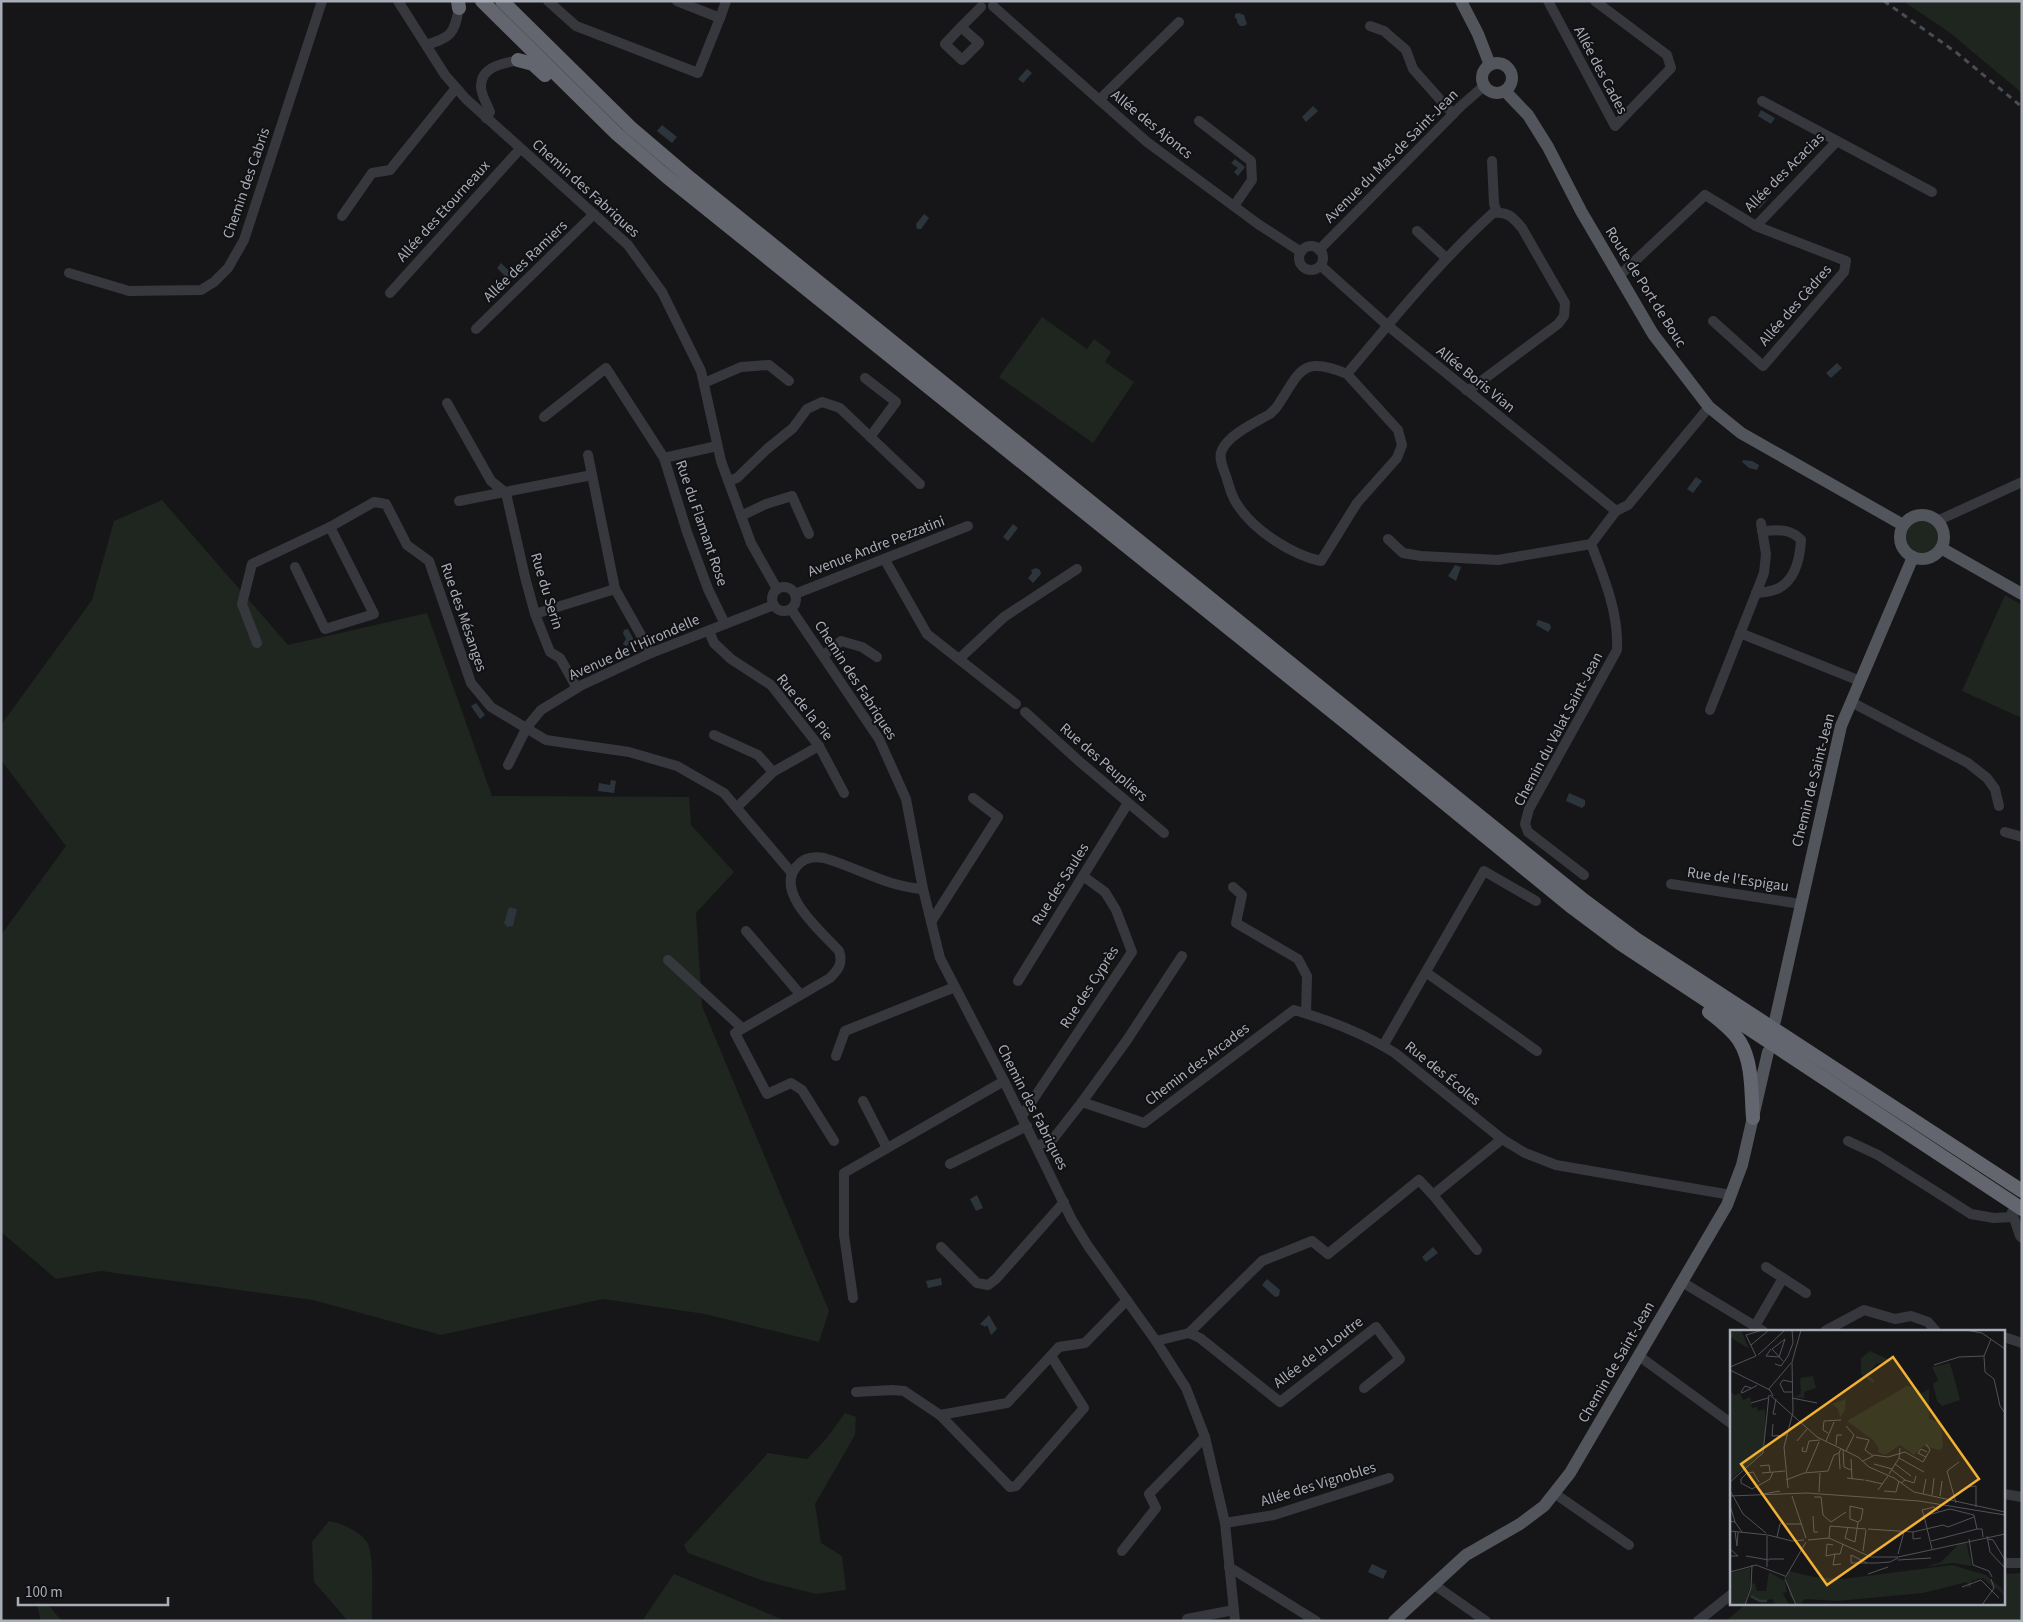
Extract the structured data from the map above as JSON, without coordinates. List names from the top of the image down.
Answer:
{
  "streets": {
    "main road": ["Route de Port de Bouc", "Chemin de Saint-Jean"],
    "street": [
      "Allée des Cades",
      "Allée des Ajoncs",
      "Avenue du Mas de Saint-Jean",
      "Allée des Acacias",
      "Chemin des Cabris",
      "Chemin des Fabriques",
      "Allée des Etourneaux",
      "Allée des Ramiers",
      "Allée des Cèdres",
      "Allée Boris Vian",
      "Rue du Flamant Rose",
      "Avenue Andre Pezzatini",
      "Rue du Serin",
      "Rue des Mésanges",
      "Avenue de l'Hirondelle",
      "Rue de la Pie",
      "Chemin du Valat Saint-Jean",
      "Rue des Peupliers",
      "Rue de l'Espigau",
      "Rue des Saules",
      "Rue des Cyprès",
      "Chemin des Arcades",
      "Rue des Écoles",
      "Allée de la Loutre",
      "Allée des Vignobles"
    ]
  },
  "crossings": [
    ["Allée des Ajoncs", "Avenue du Mas de Saint-Jean"],
    ["Allée des Ajoncs", "Allée Boris Vian"],
    ["Avenue du Mas de Saint-Jean", "Route de Port de Bouc"],
    ["Avenue du Mas de Saint-Jean", "Allée Boris Vian"],
    ["Allée des Acacias", "Route de Port de Bouc"],
    ["Allée des Acacias", "Allée des Cèdres"],
    ["Chemin des Fabriques", "Allée des Etourneaux"],
    ["Chemin des Fabriques", "Allée des Ramiers"],
    ["Chemin des Fabriques", "Avenue Andre Pezzatini"],
    ["Chemin des Fabriques", "Avenue de l'Hirondelle"],
    ["Chemin des Fabriques", "Rue des Cyprès"],
    ["Chemin des Fabriques", "Allée des Vignobles"],
    ["Route de Port de Bouc", "Chemin de Saint-Jean"],
    ["Rue du Flamant Rose", "Avenue de l'Hirondelle"],
    ["Avenue Andre Pezzatini", "Avenue de l'Hirondelle"],
    ["Rue du Serin", "Avenue de l'Hirondelle"],
    ["Rue des Mésanges", "Avenue de l'Hirondelle"],
    ["Avenue de l'Hirondelle", "Rue de la Pie"],
    ["Rue des Peupliers", "Rue des Saules"],
    ["Chemin de Saint-Jean", "Rue de l'Espigau"],
    ["Chemin de Saint-Jean", "Rue des Écoles"],
    ["Rue des Saules", "Rue des Cyprès"],
    ["Chemin des Arcades", "Rue des Écoles"]
  ],
  "scale_bar": "100 m"
}
